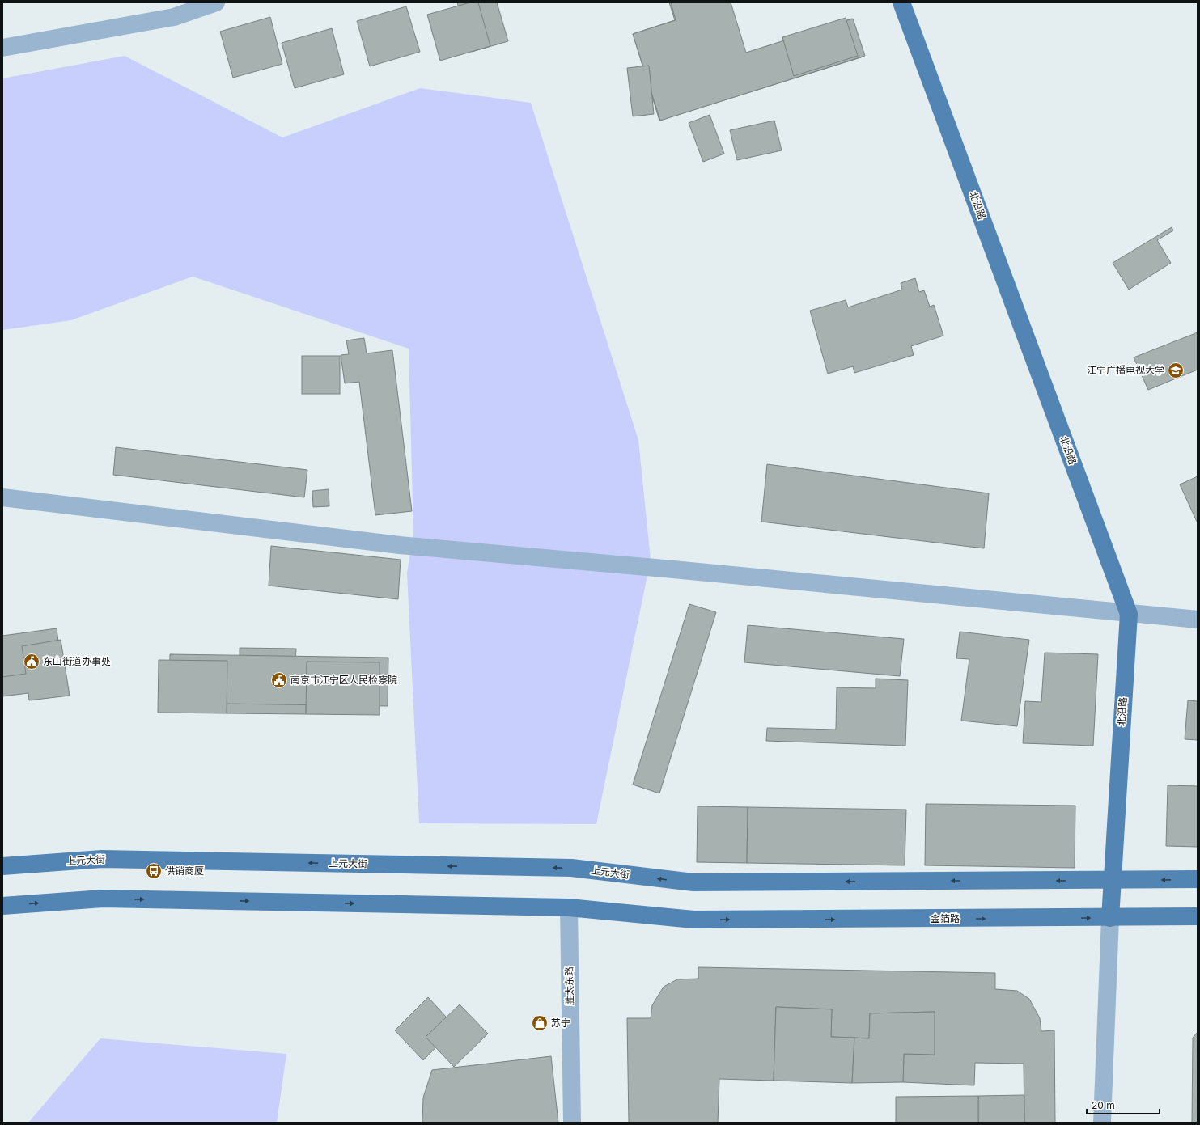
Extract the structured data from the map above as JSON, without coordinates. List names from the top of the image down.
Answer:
{
  "streets": {
    "main road": ["北沿路", "上元大街", "金箔路"],
    "street": ["胜太东路"]
  },
  "crossings": [
    ["北沿路", "上元大街"],
    ["北沿路", "金箔路"],
    ["金箔路", "胜太东路"]
  ],
  "one_way": ["金箔路"],
  "places": {
    "school or university": ["江宁广播电视大学"],
    "public building": ["东山街道办事处", "南京市江宁区人民检察院"],
    "bus stop": ["供销商厦"],
    "shop": ["苏宁"]
  },
  "scale_bar": "20 m"
}
